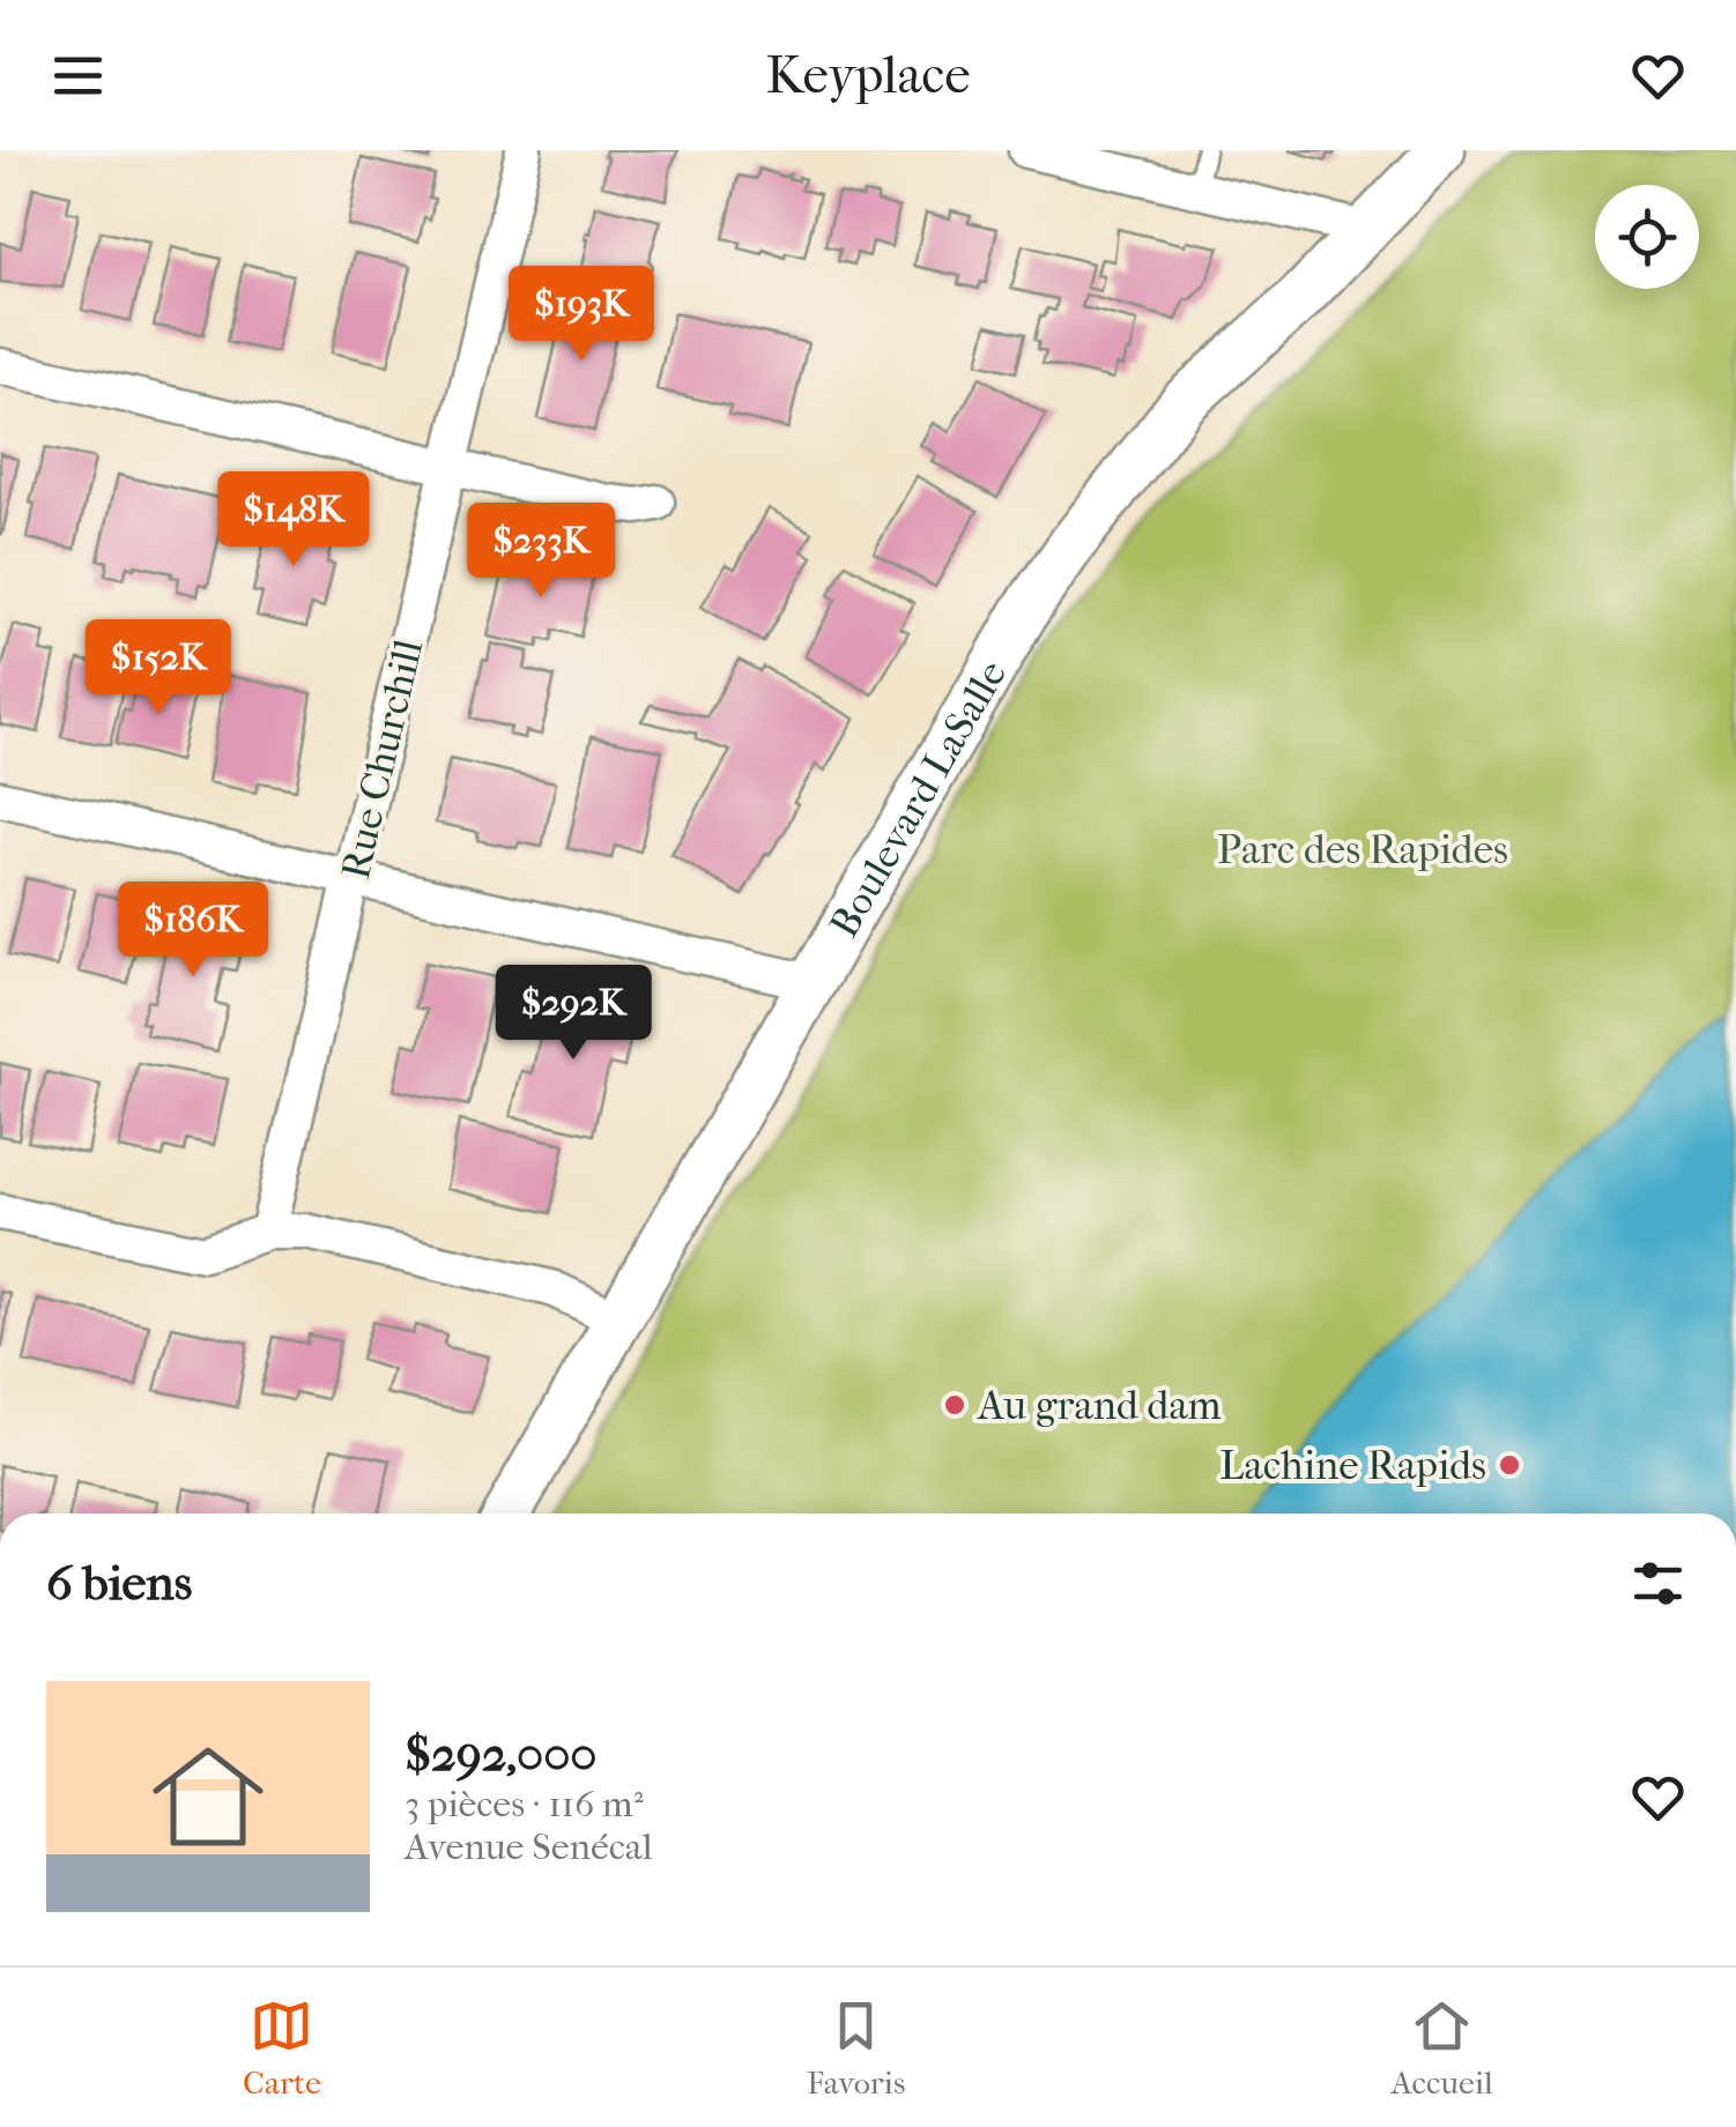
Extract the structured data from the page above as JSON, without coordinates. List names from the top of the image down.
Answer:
{
  "streets": {
    "main road": ["Boulevard LaSalle"],
    "street": ["Rue Churchill"]
  },
  "parks": ["Parc des Rapides"],
  "places": ["Au grand dam", "Lachine Rapids"],
  "page": {
    "header": "Keyplace",
    "price": [
      "$193K",
      "$148K",
      "$233K",
      "$152K",
      "$186K",
      "$292K"
    ],
    "heading": "6 biens",
    "list": [
      {
        "name": "$292,000",
        "note": "3 pièces · 116 m² · Avenue Senécal"
      }
    ],
    "tabs": ["Carte", "Favoris", "Accueil"]
  }
}
